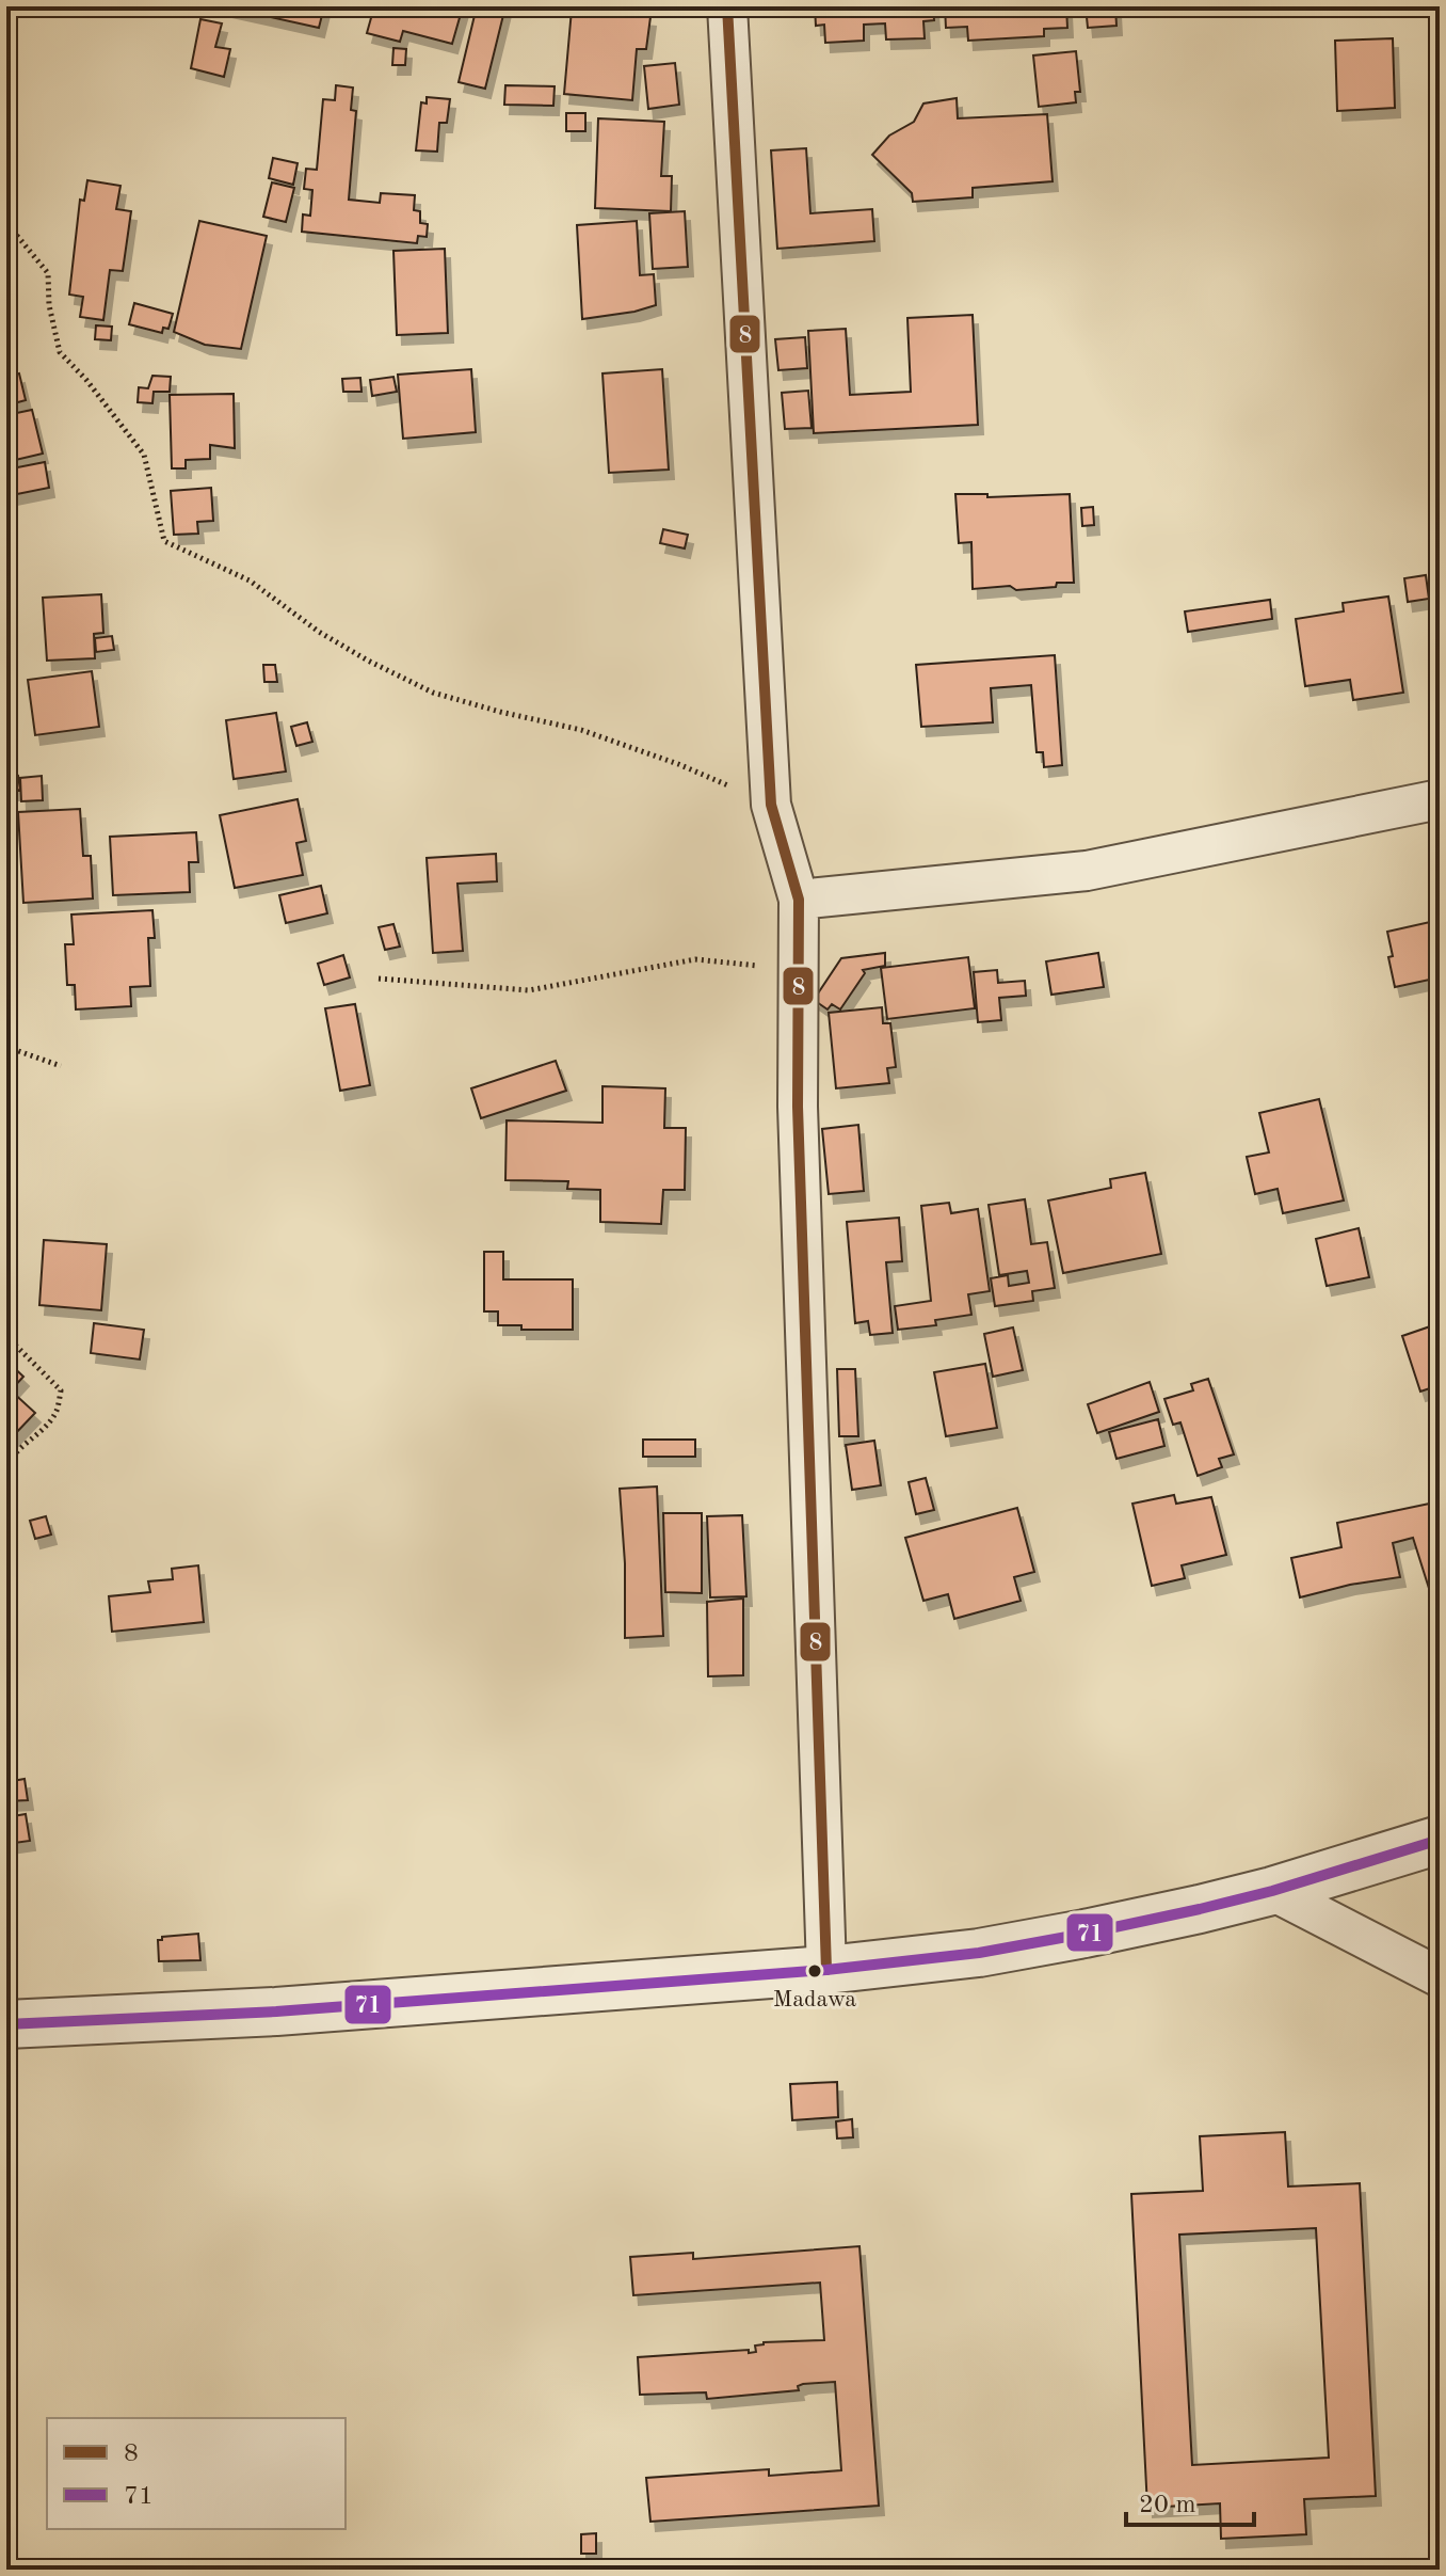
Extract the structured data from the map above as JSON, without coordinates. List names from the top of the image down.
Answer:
{
  "places": ["Madawa"],
  "lines": ["transit line 8", "transit line 71"],
  "legend": ["8", "71"],
  "scale_bar": "20 m"
}
